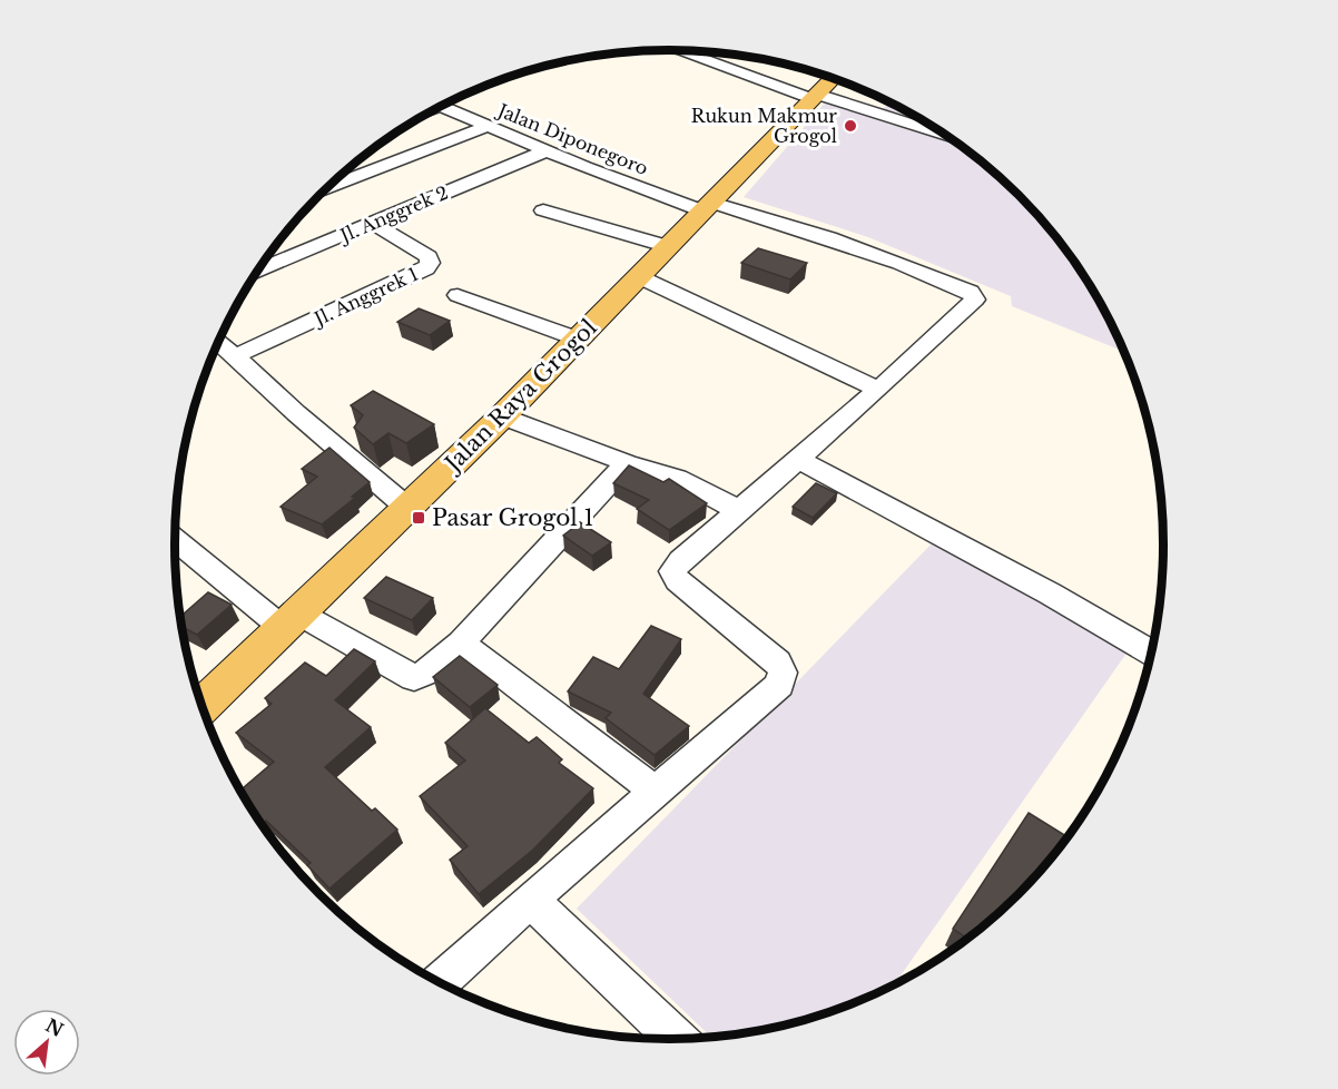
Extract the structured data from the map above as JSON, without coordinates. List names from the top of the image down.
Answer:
{
  "streets": {
    "main road": ["Jalan Raya Grogol"],
    "street": ["Jalan Diponegoro", "Jl. Anggrek 2", "Jl. Anggrek 1"]
  },
  "crossings": [
    ["Jalan Diponegoro", "Jl. Anggrek 2"],
    ["Jalan Diponegoro", "Jalan Raya Grogol"],
    ["Jl. Anggrek 2", "Jl. Anggrek 1"]
  ],
  "places": {
    "other": ["Rukun Makmur Grogol"],
    "transit": ["Pasar Grogol 1"]
  },
  "north": "top right"
}
